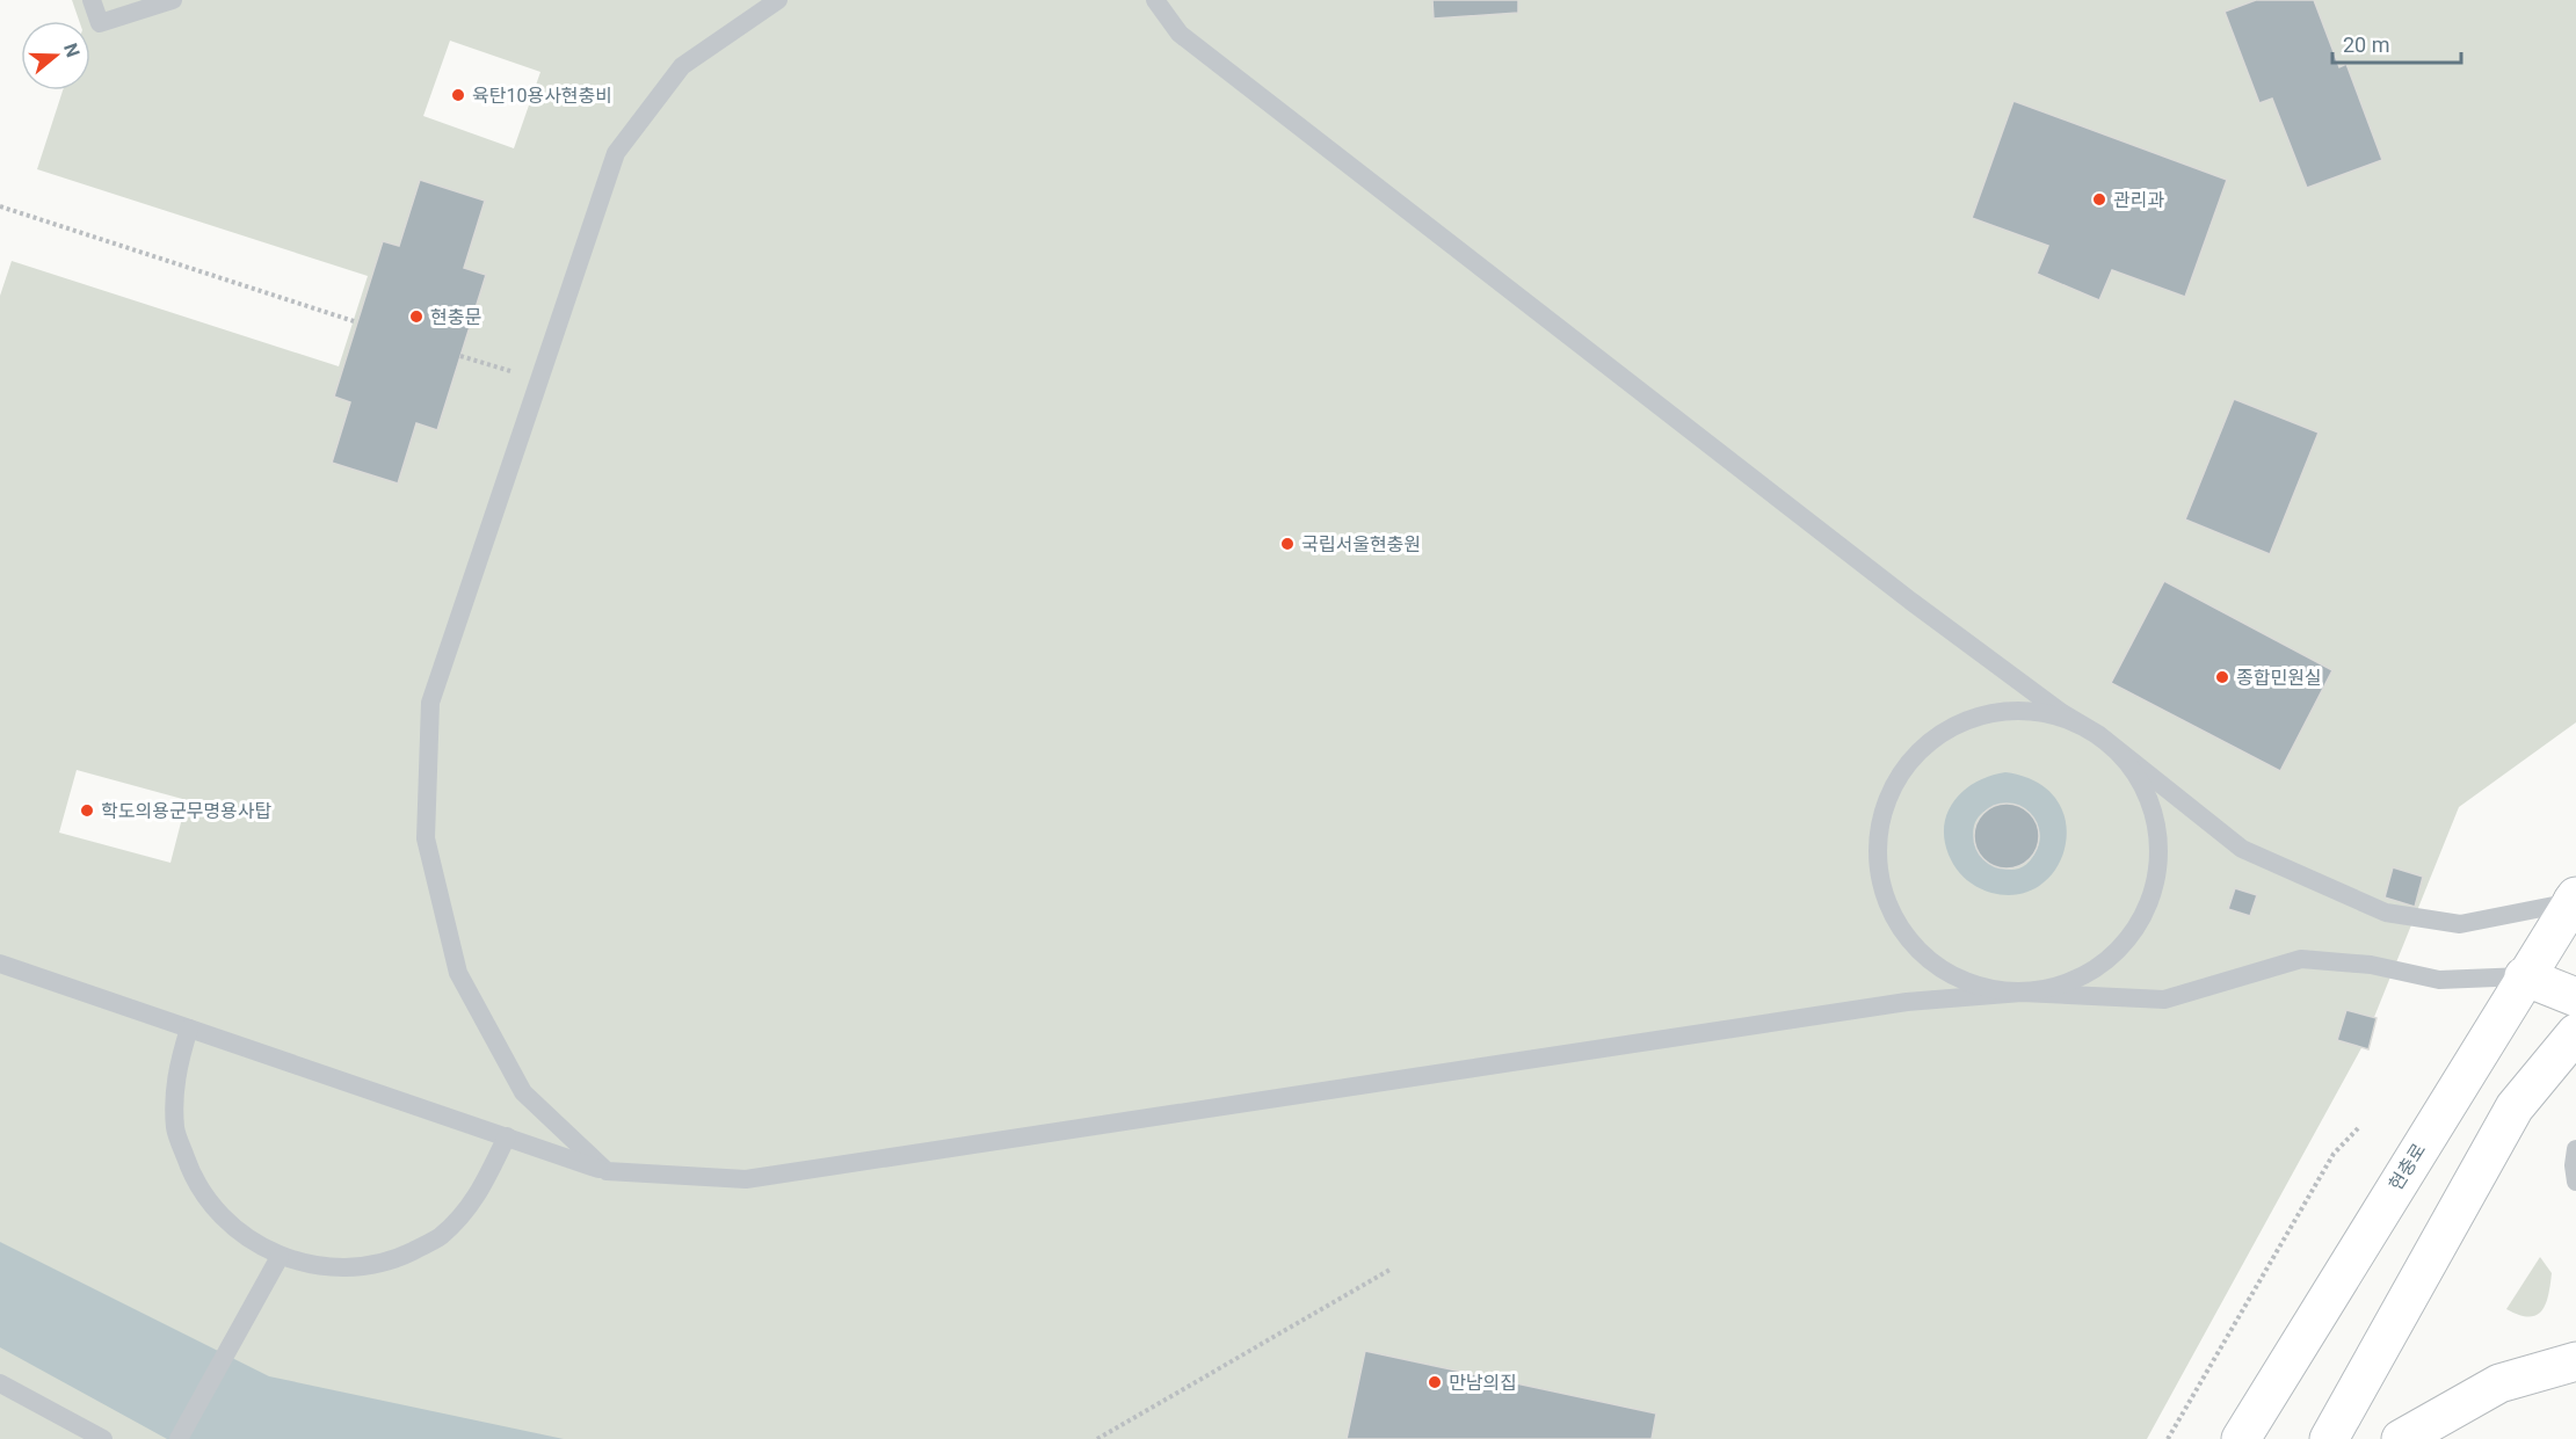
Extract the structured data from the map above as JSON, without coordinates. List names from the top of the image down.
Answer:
{
  "streets": {
    "main road": ["현충로"]
  },
  "places": [
    "육탄10용사현충비",
    "관리과",
    "현충문",
    "국립서울현충원",
    "종합민원실",
    "학도의용군무명용사탑",
    "만남의집"
  ],
  "scale_bar": "20 m",
  "north": "right"
}
